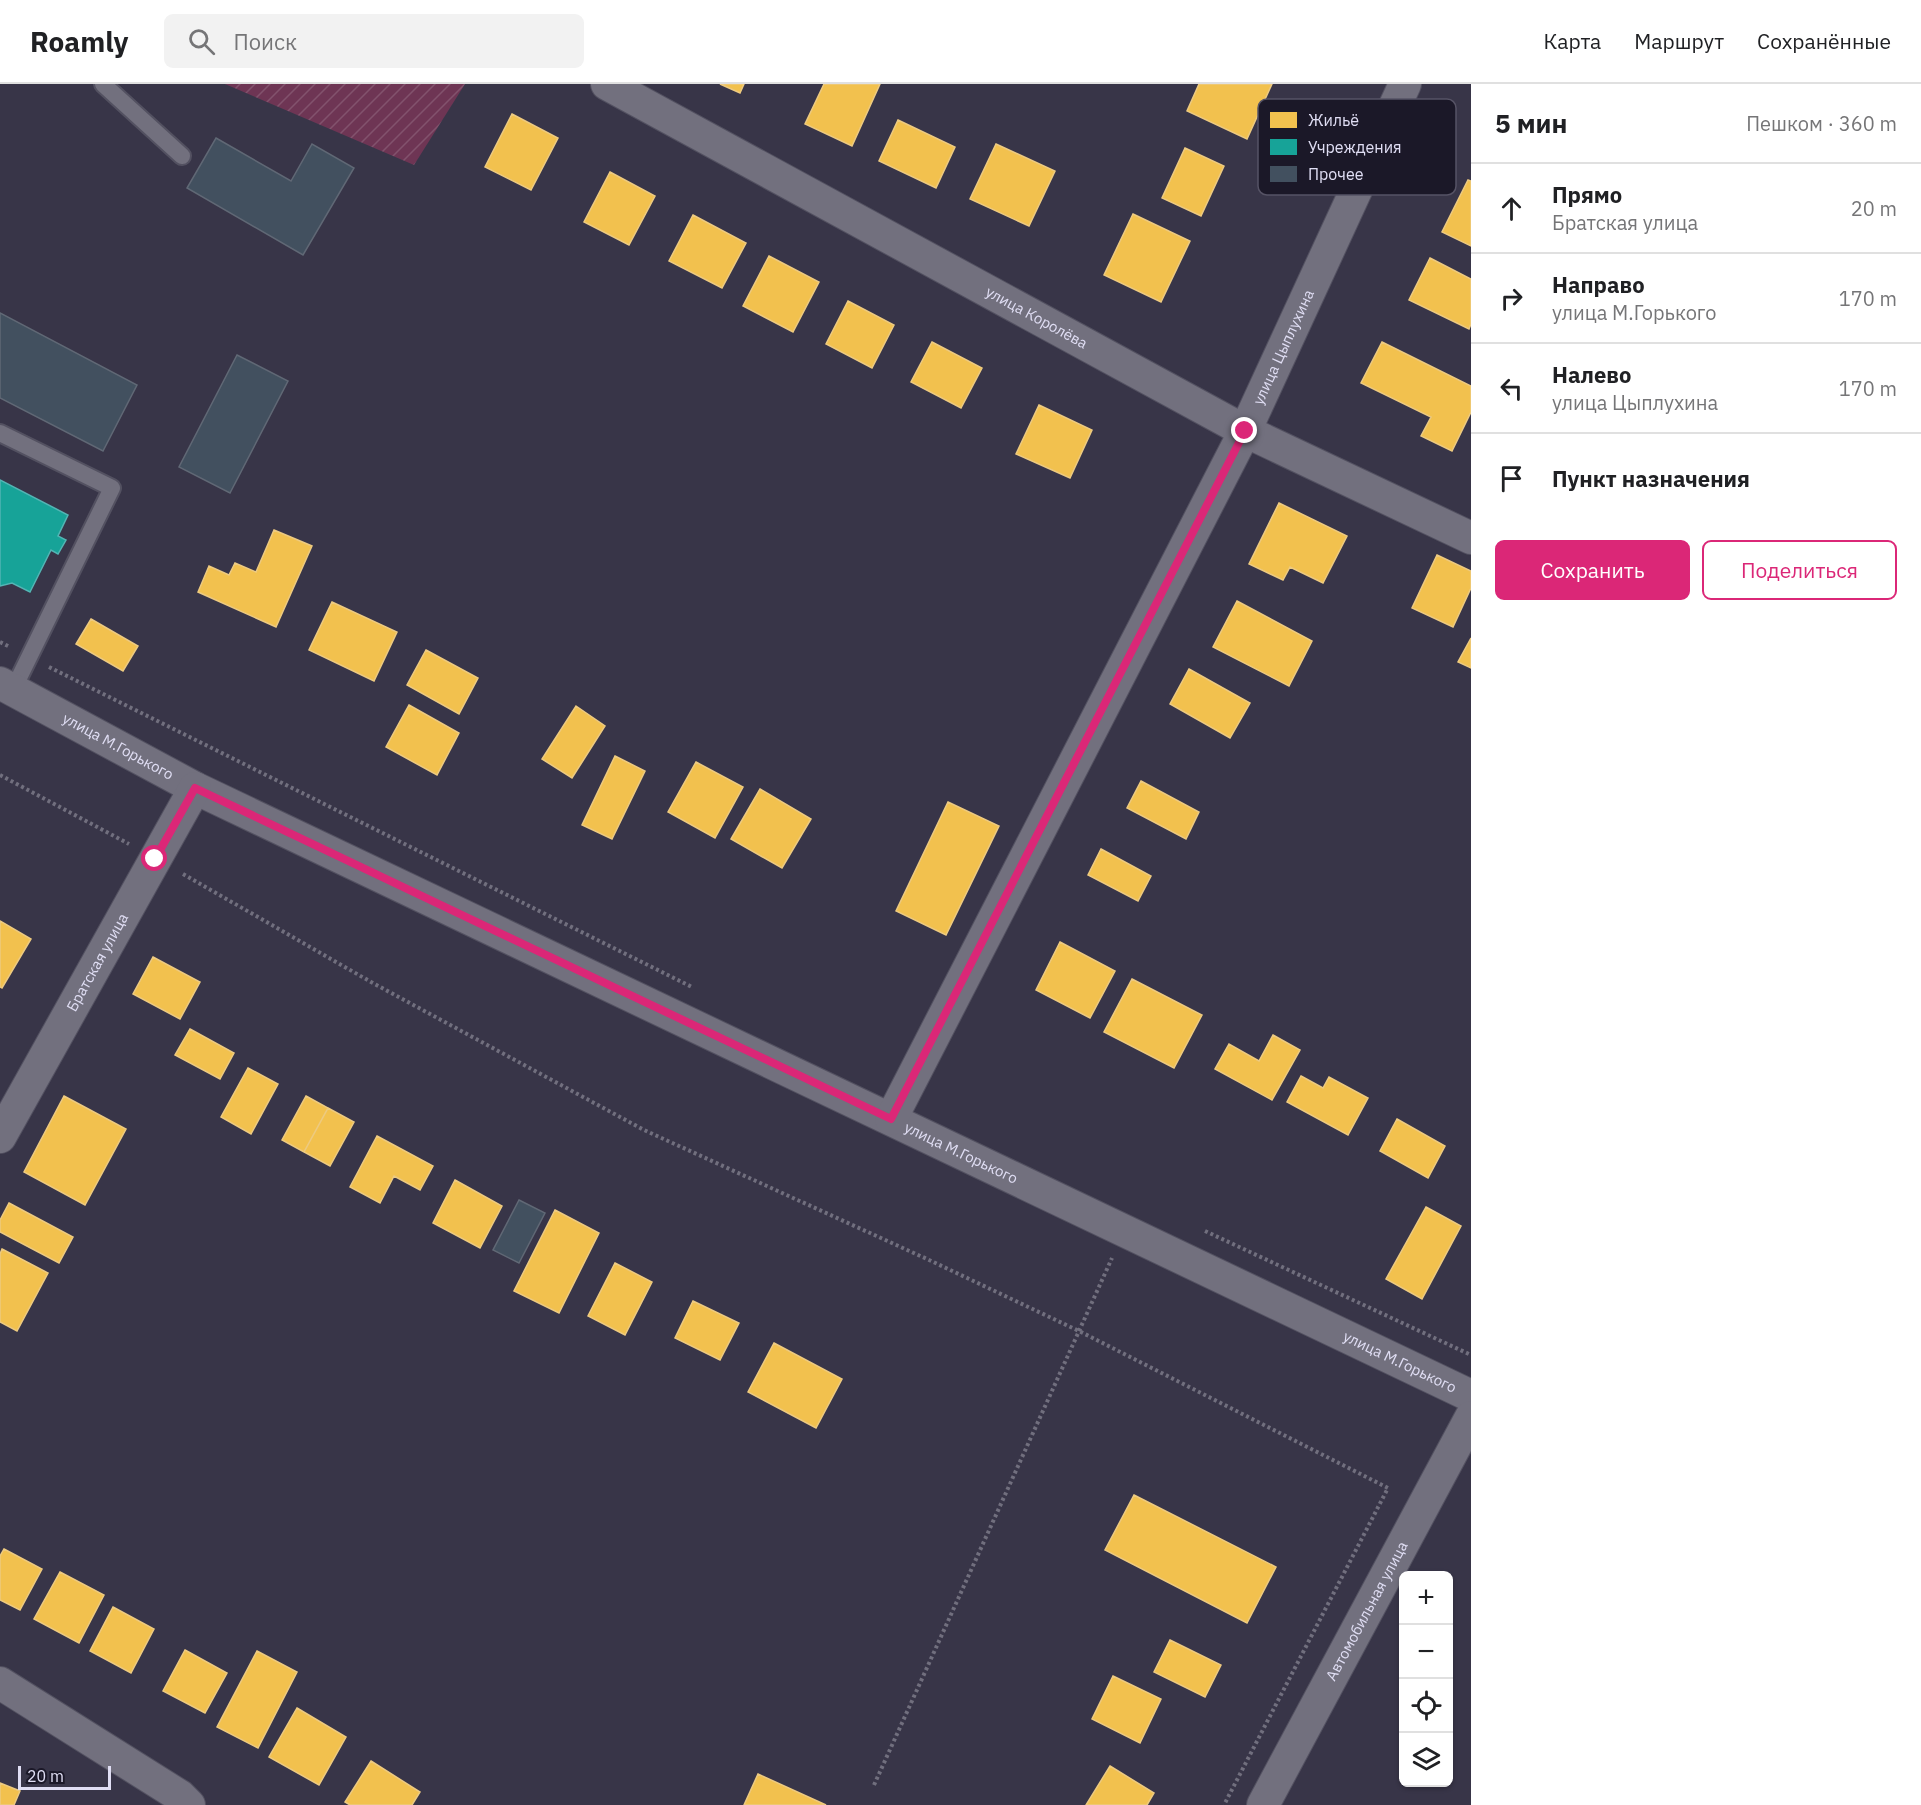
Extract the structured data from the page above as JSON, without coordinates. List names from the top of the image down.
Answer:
{
  "streets": {
    "street": [
      "улица Королёва",
      "улица Цыплухина",
      "улица М.Горького",
      "Братская улица",
      "Автомобильная улица"
    ]
  },
  "crossings": [
    ["улица Королёва", "улица Цыплухина"],
    ["улица Цыплухина", "улица М.Горького"],
    ["улица М.Горького", "Братская улица"]
  ],
  "legend": ["Жильё", "Учреждения", "Прочее"],
  "scale_bar": "20 m",
  "page": {
    "header": "Roamly",
    "search": "Поиск",
    "nav": ["Карта", "Маршрут", "Сохранённые"],
    "heading": ["5 мин", "Пешком · 360 m"],
    "list": [
      ["Прямо", "Братская улица", "20 m"],
      ["Направо", "улица М.Горького", "170 m"],
      ["Налево", "улица Цыплухина", "170 m"],
      "Пункт назначения"
    ],
    "buttons": ["Сохранить", "Поделиться"],
    "map_buttons": ["+", "−"],
    "scale": "20 m"
  }
}
